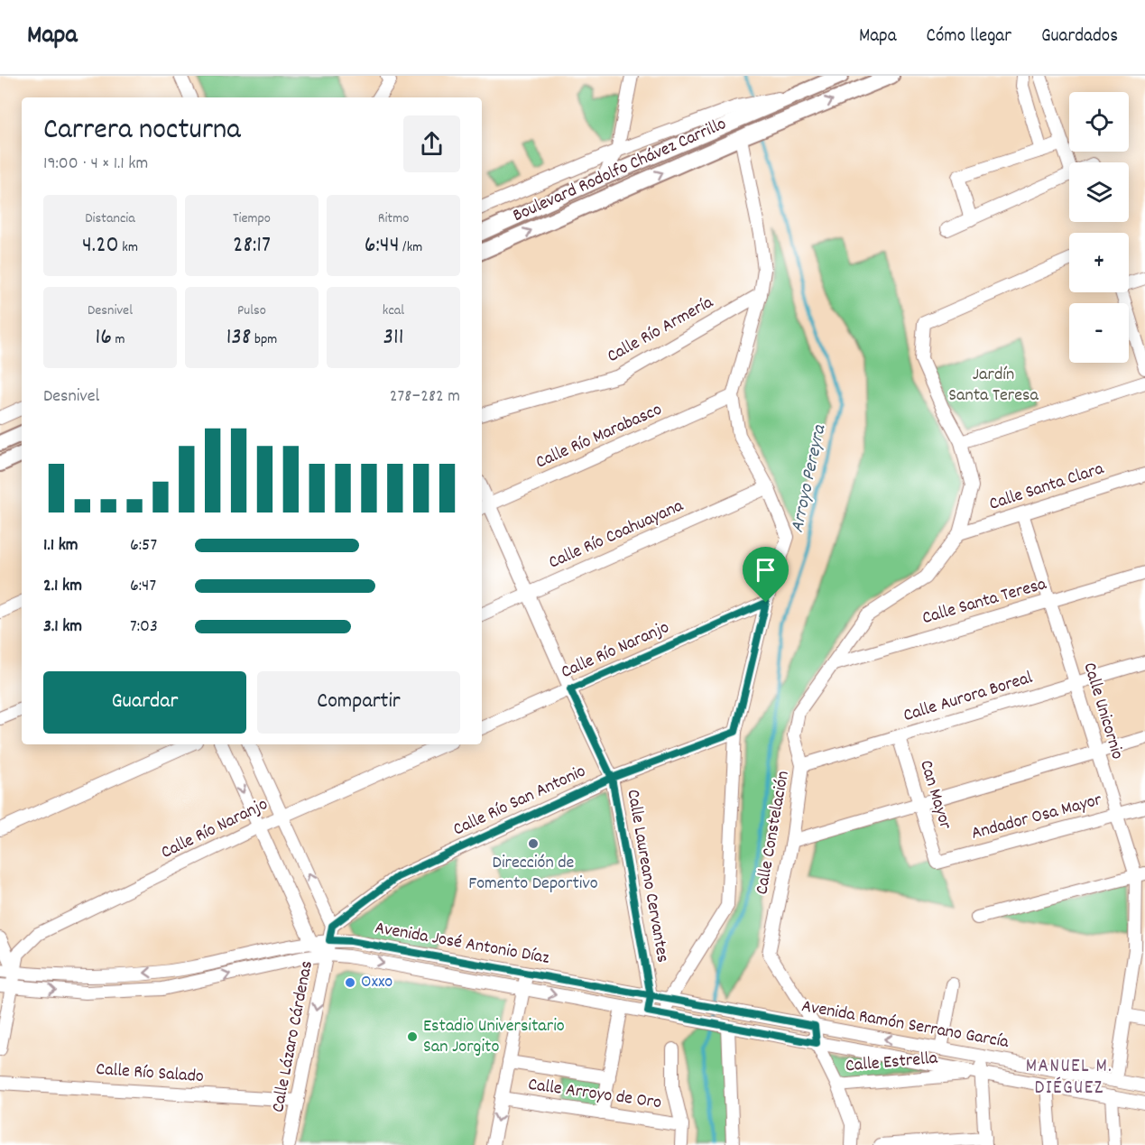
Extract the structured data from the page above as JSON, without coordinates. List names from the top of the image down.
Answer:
{
  "streets": {
    "main road": ["Boulevard Rodolfo Chávez Carrillo"],
    "street": [
      "Calle Río Armería",
      "Calle Río Marabasco",
      "Calle Santa Clara",
      "Calle Río Coahuayana",
      "Calle Santa Teresa",
      "Calle Río Naranjo",
      "Calle Aurora Boreal",
      "Calle Unicornio",
      "Can Mayor",
      "Calle Río San Antonio",
      "Andador Osa Mayor",
      "Calle Constelación",
      "Calle Laureano Cervantes",
      "Avenida José Antonio Díaz",
      "Avenida Ramón Serrano García",
      "Calle Lázaro Cárdenas",
      "Calle Estrella",
      "Calle Río Salado",
      "Calle Arroyo de Oro"
    ]
  },
  "crossings": [
    ["Calle Río Marabasco", "Calle Laureano Cervantes"],
    ["Calle Santa Clara", "Calle Unicornio"],
    ["Calle Santa Clara", "Calle Constelación"],
    ["Calle Río Coahuayana", "Calle Laureano Cervantes"],
    ["Calle Santa Teresa", "Calle Unicornio"],
    ["Calle Santa Teresa", "Calle Constelación"],
    ["Calle Río Naranjo", "Calle Laureano Cervantes"],
    ["Calle Río Naranjo", "Avenida José Antonio Díaz"],
    ["Calle Aurora Boreal", "Calle Unicornio"],
    ["Calle Aurora Boreal", "Can Mayor"],
    ["Calle Aurora Boreal", "Calle Constelación"],
    ["Calle Unicornio", "Andador Osa Mayor"],
    ["Calle Unicornio", "Avenida Ramón Serrano García"],
    ["Can Mayor", "Andador Osa Mayor"],
    ["Calle Río San Antonio", "Calle Laureano Cervantes"],
    ["Calle Constelación", "Avenida Ramón Serrano García"],
    ["Calle Constelación", "Calle Estrella"],
    ["Calle Laureano Cervantes", "Avenida José Antonio Díaz"],
    ["Avenida José Antonio Díaz", "Avenida Ramón Serrano García"],
    ["Avenida José Antonio Díaz", "Calle Lázaro Cárdenas"],
    ["Avenida Ramón Serrano García", "Calle Estrella"],
    ["Calle Lázaro Cárdenas", "Calle Río Salado"]
  ],
  "one_way": ["Calle Lázaro Cárdenas"],
  "districts": ["MANUEL M. DIÉGUEZ"],
  "water": ["Arroyo Pereyra"],
  "parks": ["Jardín Santa Teresa"],
  "places": ["Dirección de Fomento Deportivo", "Oxxo", "Estadio Universitario San Jorgito"],
  "page": {
    "header": "Mapa",
    "nav": ["Mapa", "Cómo llegar", "Guardados"],
    "map_buttons": ["+", "−"],
    "heading": ["Carrera nocturna", "19:00 · 4 × 1.1 km"],
    "stats": [
      ["Distancia", "4.20 km"],
      ["Tiempo", "28:17"],
      ["Ritmo", "6:44 /km"],
      ["Desnivel", "16 m"],
      ["Pulso", "138 bpm"],
      ["kcal", "311"]
    ],
    "chart": ["Desnivel", "278–282 m"],
    "list": [
      {
        "name": "1.1 km",
        "note": "6:57"
      },
      {
        "name": "2.1 km",
        "note": "6:47"
      },
      {
        "name": "3.1 km",
        "note": "7:03"
      }
    ],
    "buttons": ["Guardar", "Compartir"]
  }
}
